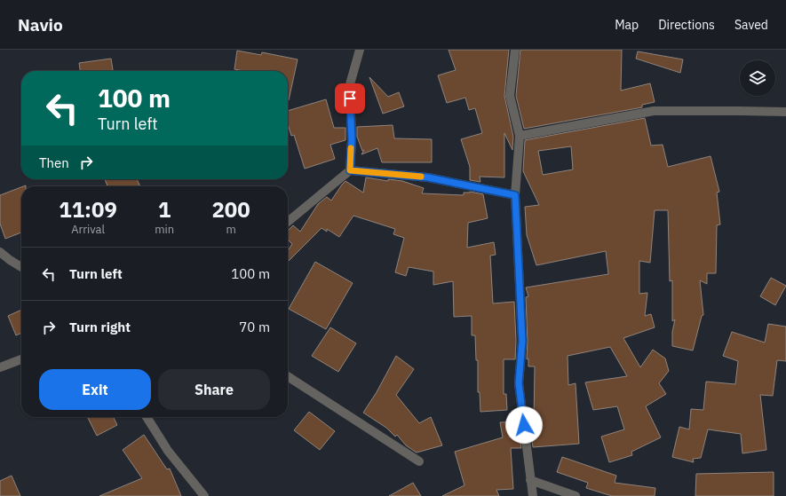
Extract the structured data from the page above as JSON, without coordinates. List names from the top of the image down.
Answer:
{
  "page": {
    "header": "Navio",
    "nav": ["Map", "Directions", "Saved"],
    "turn": ["100 m", "Turn left"],
    "then": "Then",
    "eta": [
      "11:09",
      "Arrival",
      "1",
      "min",
      "200",
      "m"
    ],
    "list": [
      {
        "name": "Turn left",
        "value": "100 m"
      },
      {
        "name": "Turn right",
        "value": "70 m"
      }
    ],
    "buttons": ["Exit", "Share"]
  }
}
